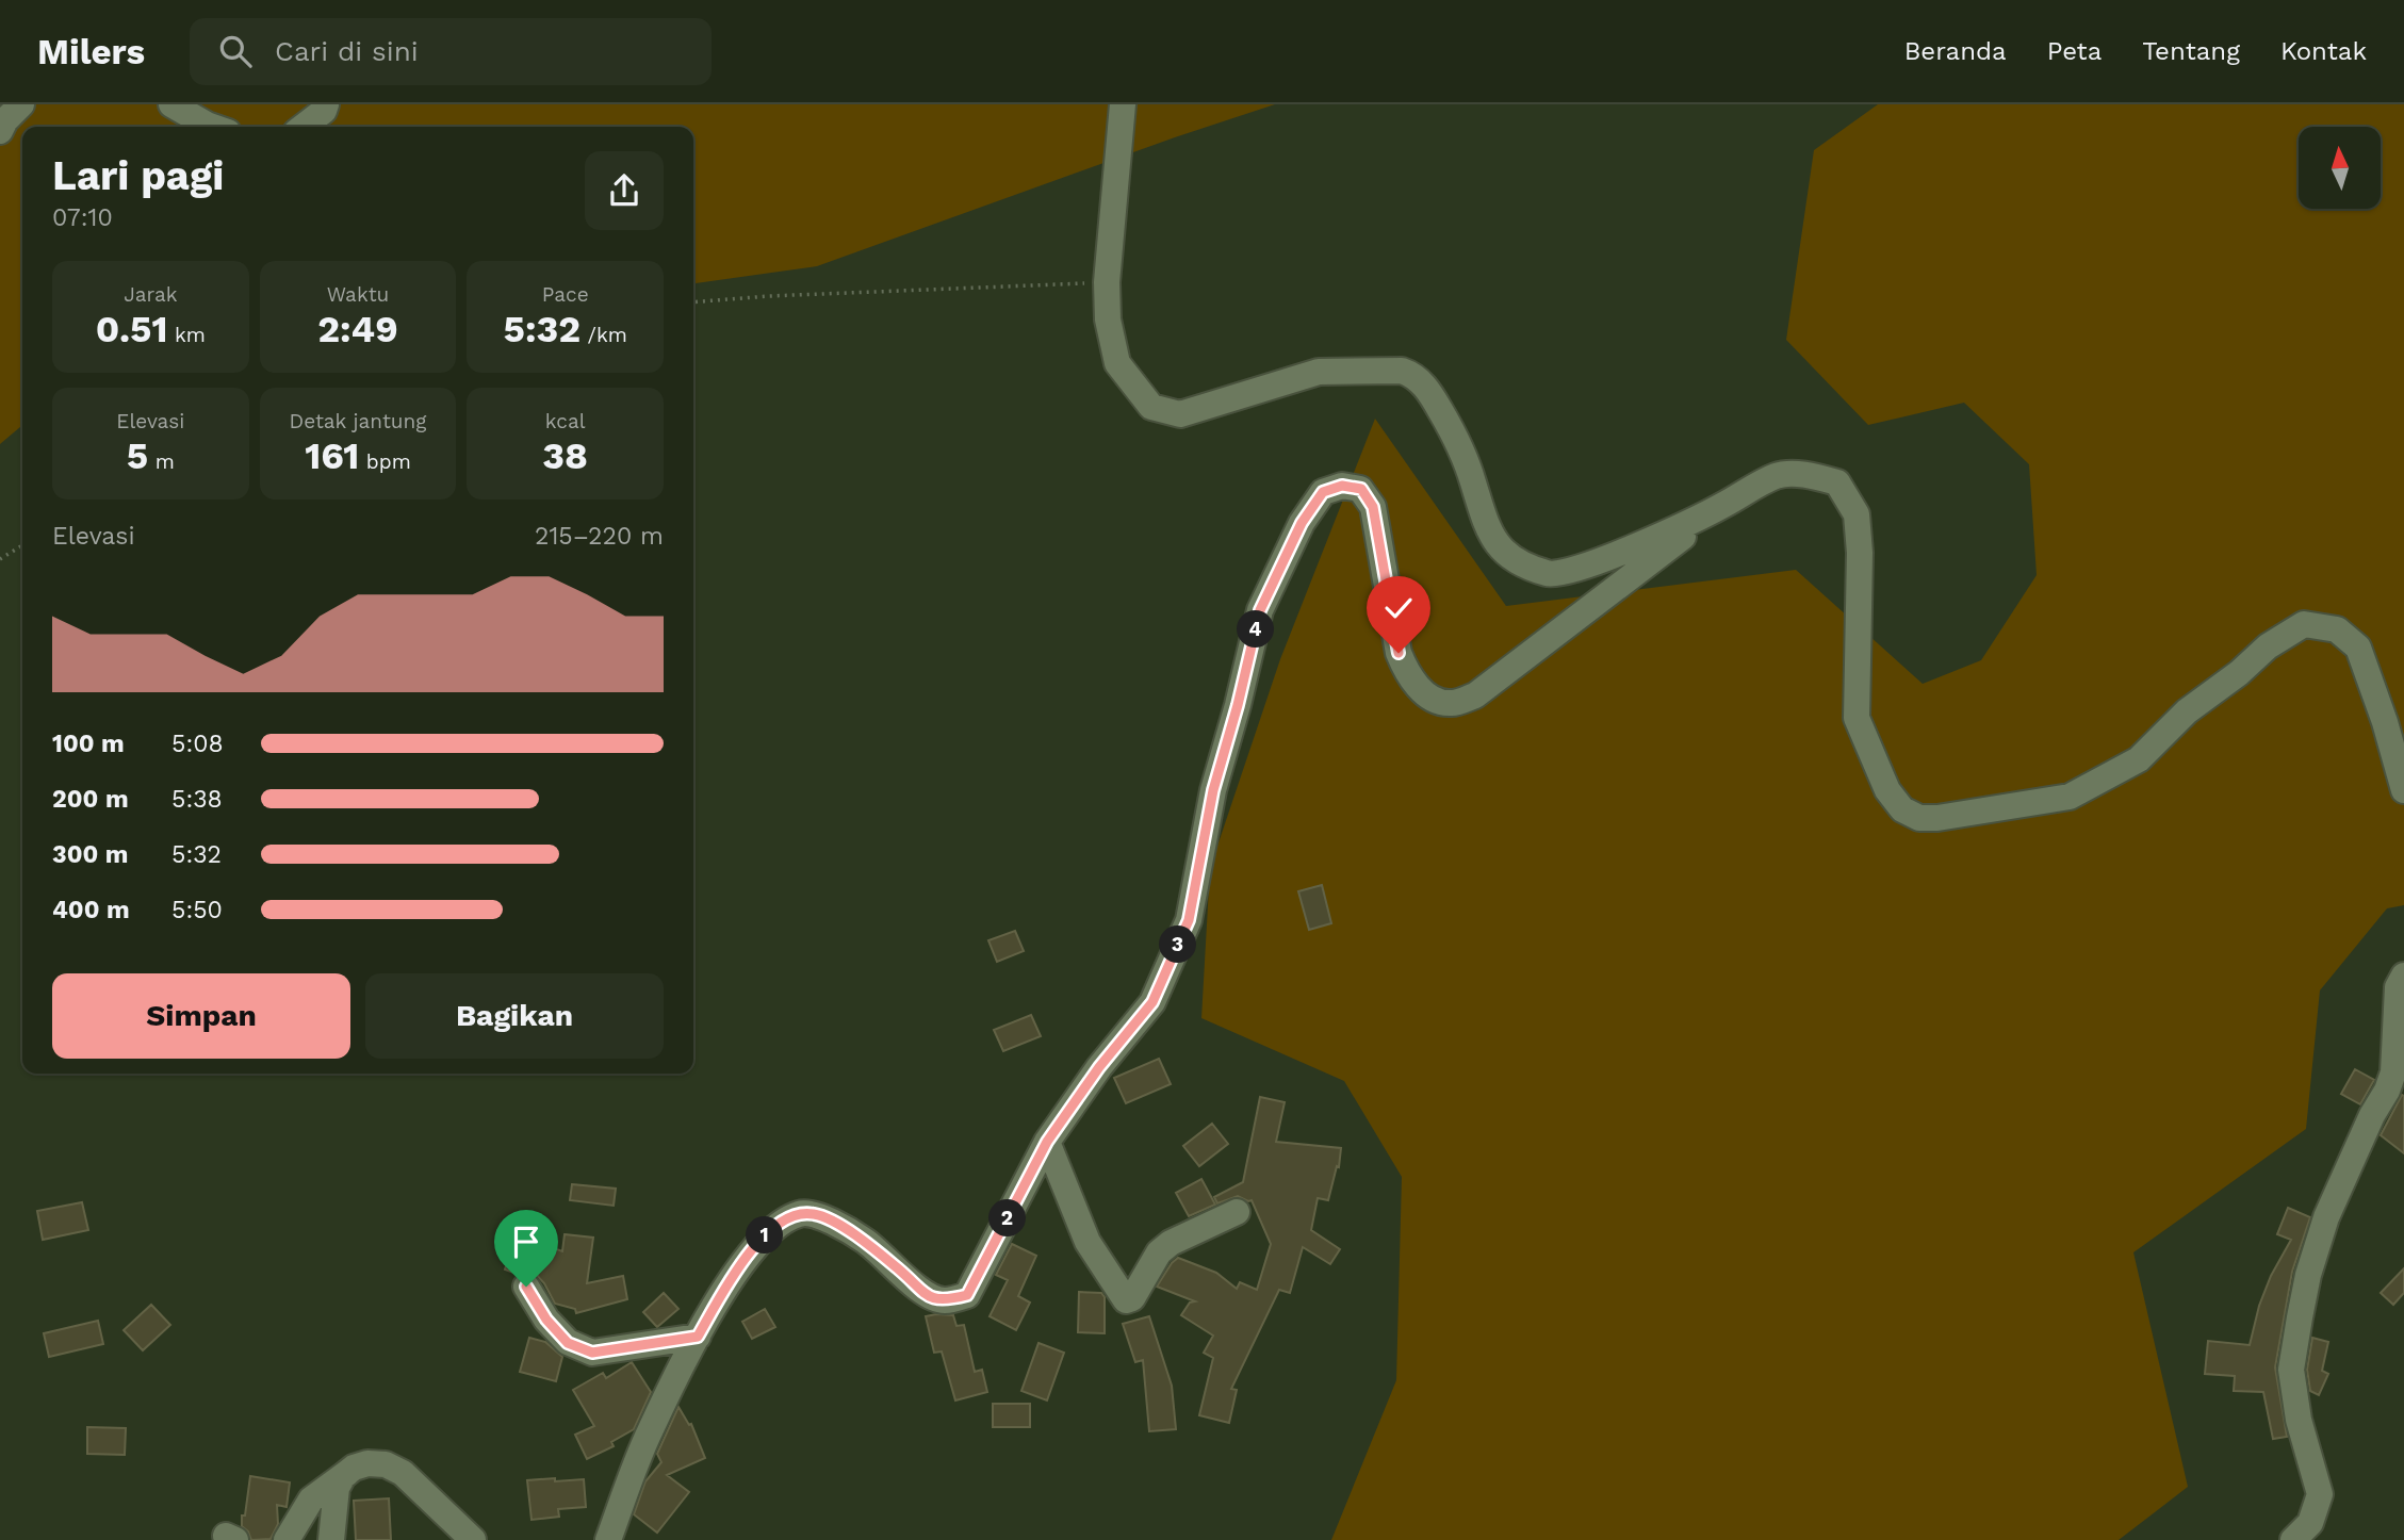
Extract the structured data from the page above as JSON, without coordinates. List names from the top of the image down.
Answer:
{
  "north": "top",
  "page": {
    "header": "Milers",
    "search": "Cari di sini",
    "nav": [
      "Beranda",
      "Peta",
      "Tentang",
      "Kontak"
    ],
    "heading": ["Lari pagi", "07:10"],
    "stats": [
      ["Jarak", "0.51 km"],
      ["Waktu", "2:49"],
      ["Pace", "5:32 /km"],
      ["Elevasi", "5 m"],
      ["Detak jantung", "161 bpm"],
      ["kcal", "38"]
    ],
    "chart": ["Elevasi", "215–220 m"],
    "pins": [
      "4",
      "3",
      "2",
      "1"
    ],
    "list": [
      {
        "name": "100 m",
        "note": "5:08"
      },
      {
        "name": "200 m",
        "note": "5:38"
      },
      {
        "name": "300 m",
        "note": "5:32"
      },
      {
        "name": "400 m",
        "note": "5:50"
      }
    ],
    "buttons": ["Simpan", "Bagikan"]
  }
}
